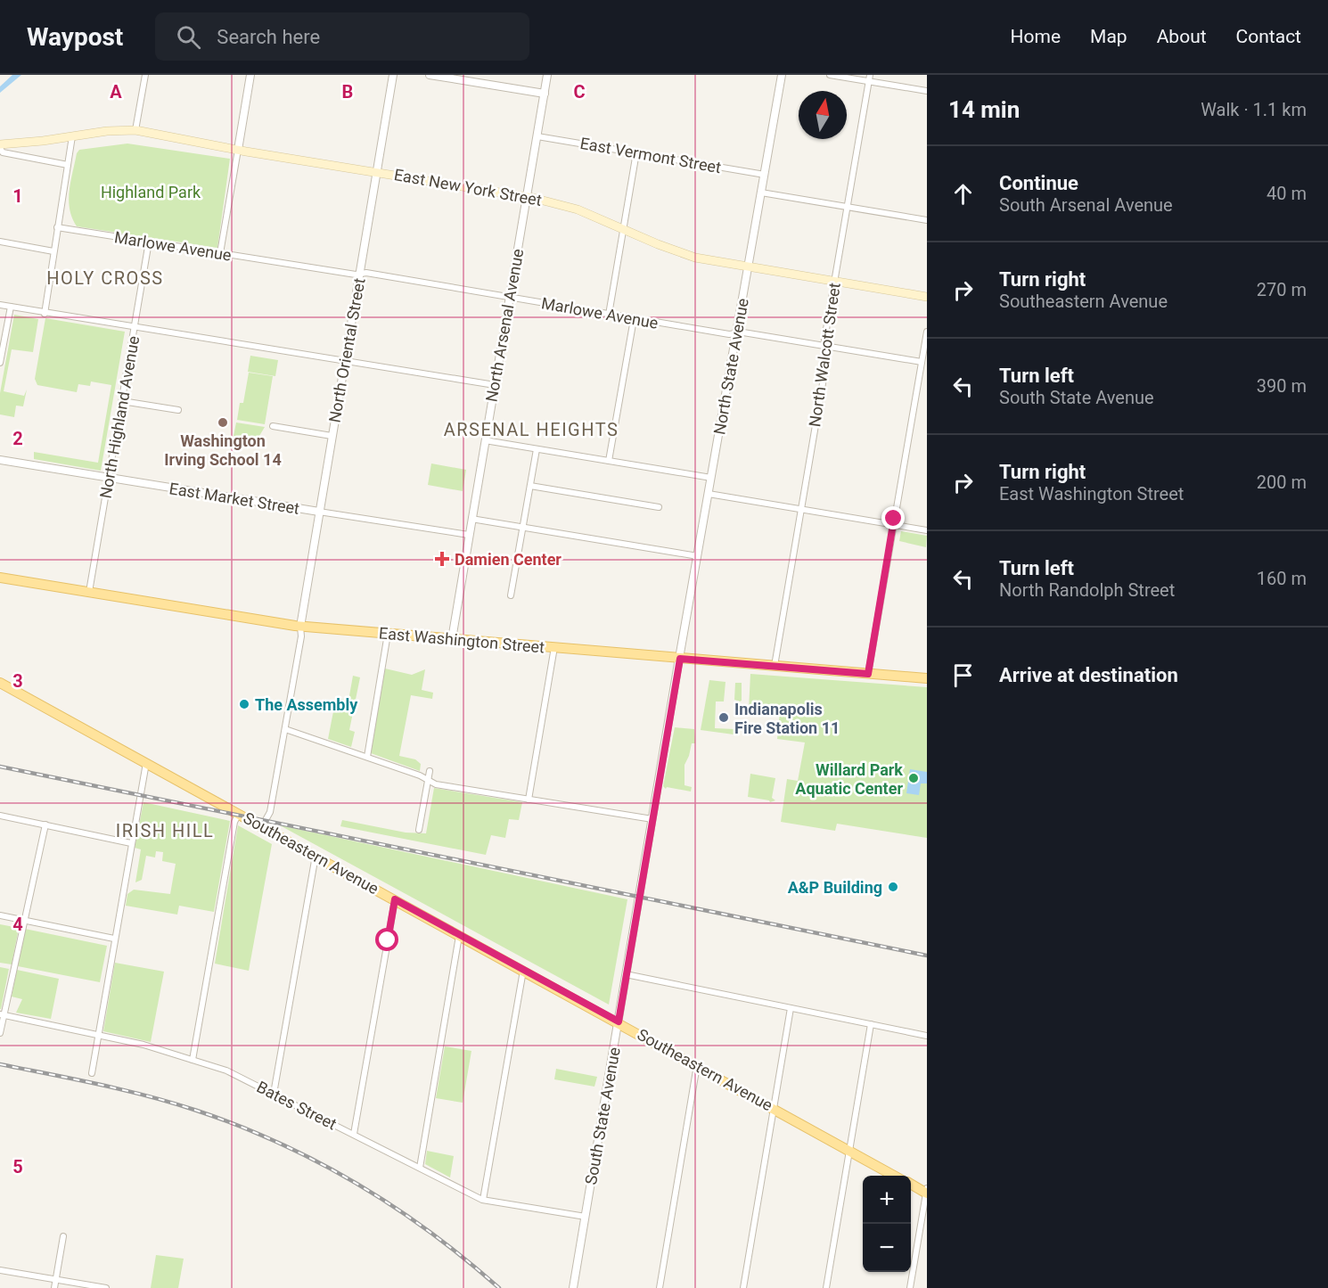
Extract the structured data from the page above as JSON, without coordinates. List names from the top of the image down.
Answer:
{
  "streets": {
    "main road": ["East New York Street", "East Washington Street", "Southeastern Avenue"],
    "street": [
      "East Vermont Street",
      "Marlowe Avenue",
      "North Arsenal Avenue",
      "North Oriental Street",
      "North Walcott Street",
      "North State Avenue",
      "North Highland Avenue",
      "East Market Street",
      "Bates Street",
      "South State Avenue"
    ]
  },
  "crossings": [
    ["East Vermont Street", "North Arsenal Avenue"],
    ["East Vermont Street", "North State Avenue"],
    ["East New York Street", "North Arsenal Avenue"],
    ["East New York Street", "North Oriental Street"],
    ["East New York Street", "North Walcott Street"],
    ["East New York Street", "North State Avenue"],
    ["Marlowe Avenue", "North Arsenal Avenue"],
    ["Marlowe Avenue", "North Oriental Street"],
    ["Marlowe Avenue", "North Walcott Street"],
    ["Marlowe Avenue", "North State Avenue"],
    ["Marlowe Avenue", "North Highland Avenue"],
    ["North Arsenal Avenue", "East Market Street"],
    ["North Arsenal Avenue", "East Washington Street"],
    ["North Oriental Street", "East Market Street"],
    ["North Oriental Street", "East Washington Street"],
    ["North Walcott Street", "East Washington Street"],
    ["North State Avenue", "East Washington Street"],
    ["North State Avenue", "South State Avenue"],
    ["North Highland Avenue", "East Market Street"],
    ["North Highland Avenue", "East Washington Street"],
    ["East Washington Street", "South State Avenue"],
    ["Southeastern Avenue", "South State Avenue"],
    ["Bates Street", "South State Avenue"]
  ],
  "districts": ["HOLY CROSS", "ARSENAL HEIGHTS", "IRISH HILL"],
  "parks": ["Highland Park"],
  "places": {
    "other": [
      "Washington Irving School 14",
      "The Assembly",
      "Indianapolis Fire Station 11",
      "Willard Park Aquatic Center",
      "A&P Building"
    ],
    "health": ["Damien Center"]
  },
  "north": "top",
  "page": {
    "header": "Waypost",
    "search": "Search here",
    "nav": [
      "Home",
      "Map",
      "About",
      "Contact"
    ],
    "heading": ["14 min", "Walk · 1.1 km"],
    "list": [
      ["Continue", "South Arsenal Avenue", "40 m"],
      ["Turn right", "Southeastern Avenue", "270 m"],
      ["Turn left", "South State Avenue", "390 m"],
      ["Turn right", "East Washington Street", "200 m"],
      ["Turn left", "North Randolph Street", "160 m"],
      "Arrive at destination"
    ],
    "map_buttons": ["+", "−"]
  },
  "grid": {
    "columns": ["A", "B", "C"],
    "rows": [
      "1",
      "2",
      "3",
      "4",
      "5"
    ]
  }
}
